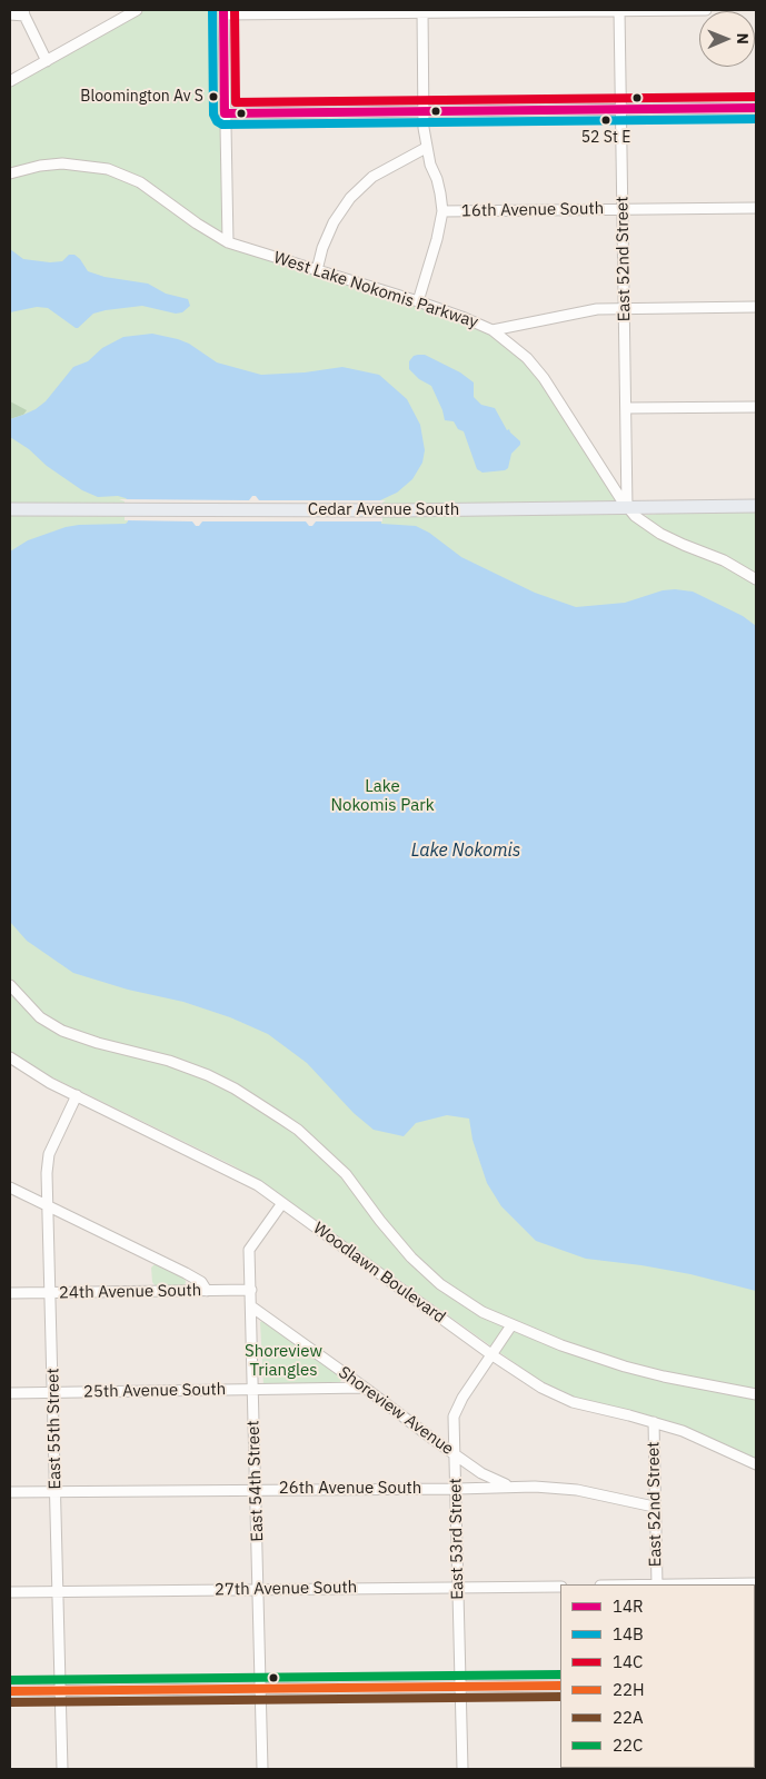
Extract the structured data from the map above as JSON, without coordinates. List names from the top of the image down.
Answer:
{
  "streets": {
    "main road": ["Cedar Avenue South"],
    "street": [
      "16th Avenue South",
      "East 52nd Street",
      "West Lake Nokomis Parkway",
      "Woodlawn Boulevard",
      "24th Avenue South",
      "25th Avenue South",
      "Shoreview Avenue",
      "East 55th Street",
      "East 54th Street",
      "26th Avenue South",
      "East 53rd Street",
      "27th Avenue South"
    ]
  },
  "crossings": [
    ["16th Avenue South", "East 52nd Street"],
    ["East 52nd Street", "West Lake Nokomis Parkway"],
    ["East 52nd Street", "Cedar Avenue South"],
    ["East 52nd Street", "Woodlawn Boulevard"],
    ["East 52nd Street", "26th Avenue South"],
    ["West Lake Nokomis Parkway", "Cedar Avenue South"],
    ["Woodlawn Boulevard", "East 55th Street"],
    ["Woodlawn Boulevard", "East 54th Street"],
    ["Woodlawn Boulevard", "East 53rd Street"],
    ["24th Avenue South", "East 55th Street"],
    ["24th Avenue South", "East 54th Street"],
    ["25th Avenue South", "Shoreview Avenue"],
    ["25th Avenue South", "East 55th Street"],
    ["25th Avenue South", "East 54th Street"],
    ["Shoreview Avenue", "East 54th Street"],
    ["Shoreview Avenue", "26th Avenue South"],
    ["Shoreview Avenue", "East 53rd Street"],
    ["East 55th Street", "26th Avenue South"],
    ["East 55th Street", "27th Avenue South"],
    ["East 54th Street", "26th Avenue South"],
    ["East 54th Street", "27th Avenue South"],
    ["26th Avenue South", "East 53rd Street"],
    ["East 53rd Street", "27th Avenue South"]
  ],
  "water": ["Lake Nokomis"],
  "parks": ["Lake Nokomis Park", "Shoreview Triangles"],
  "places": ["Bloomington Av S", "52 St E"],
  "lines": [
    "transit line 14R",
    "transit line 14B",
    "transit line 14C",
    "transit line 22C",
    "transit line 22H",
    "transit line 22A"
  ],
  "legend": [
    "14R",
    "14B",
    "14C",
    "22H",
    "22A",
    "22C"
  ],
  "north": "right"
}
